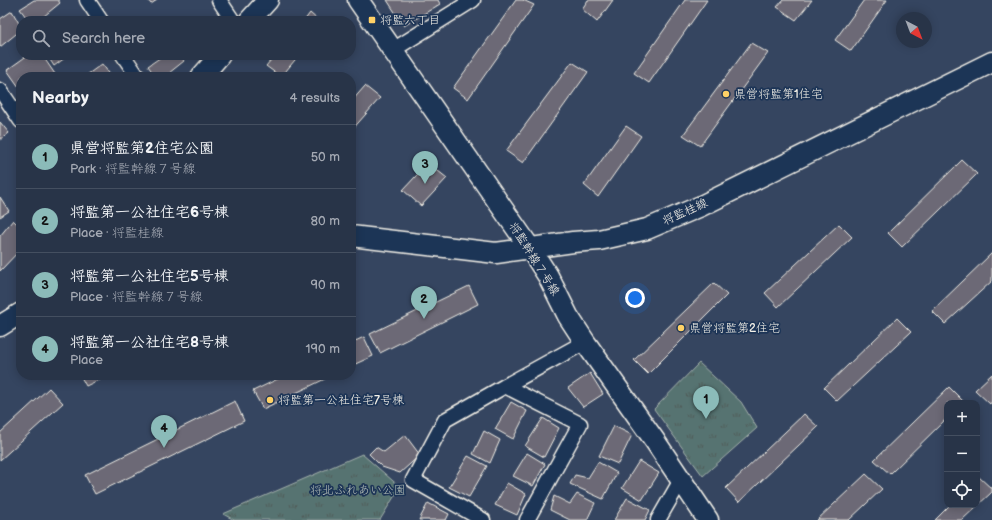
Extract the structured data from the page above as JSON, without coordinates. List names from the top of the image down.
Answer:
{
  "streets": {
    "street": ["将監桂線", "将監幹線７号線"]
  },
  "crossings": [
    ["将監桂線", "将監幹線７号線"]
  ],
  "parks": ["将北ふれあい公園"],
  "places": {
    "transit": ["将監六丁目"],
    "other": ["県営将監第1住宅", "県営将監第2住宅", "将監第一公社住宅7号棟"]
  },
  "north": "bottom right",
  "page": {
    "search": "Search here",
    "heading": ["Nearby", "4 results"],
    "list": [
      {
        "mark": "1",
        "name": "県営将監第2住宅公園",
        "note": "Park · 将監幹線７号線",
        "value": "50 m"
      },
      {
        "mark": "2",
        "name": "将監第一公社住宅6号棟",
        "note": "Place · 将監桂線",
        "value": "80 m"
      },
      {
        "mark": "3",
        "name": "将監第一公社住宅5号棟",
        "note": "Place · 将監幹線７号線",
        "value": "90 m"
      },
      {
        "mark": "4",
        "name": "将監第一公社住宅8号棟",
        "note": "Place",
        "value": "190 m"
      }
    ],
    "pins": [
      "3",
      "2",
      "1",
      "4"
    ],
    "map_buttons": ["+", "−"]
  }
}
